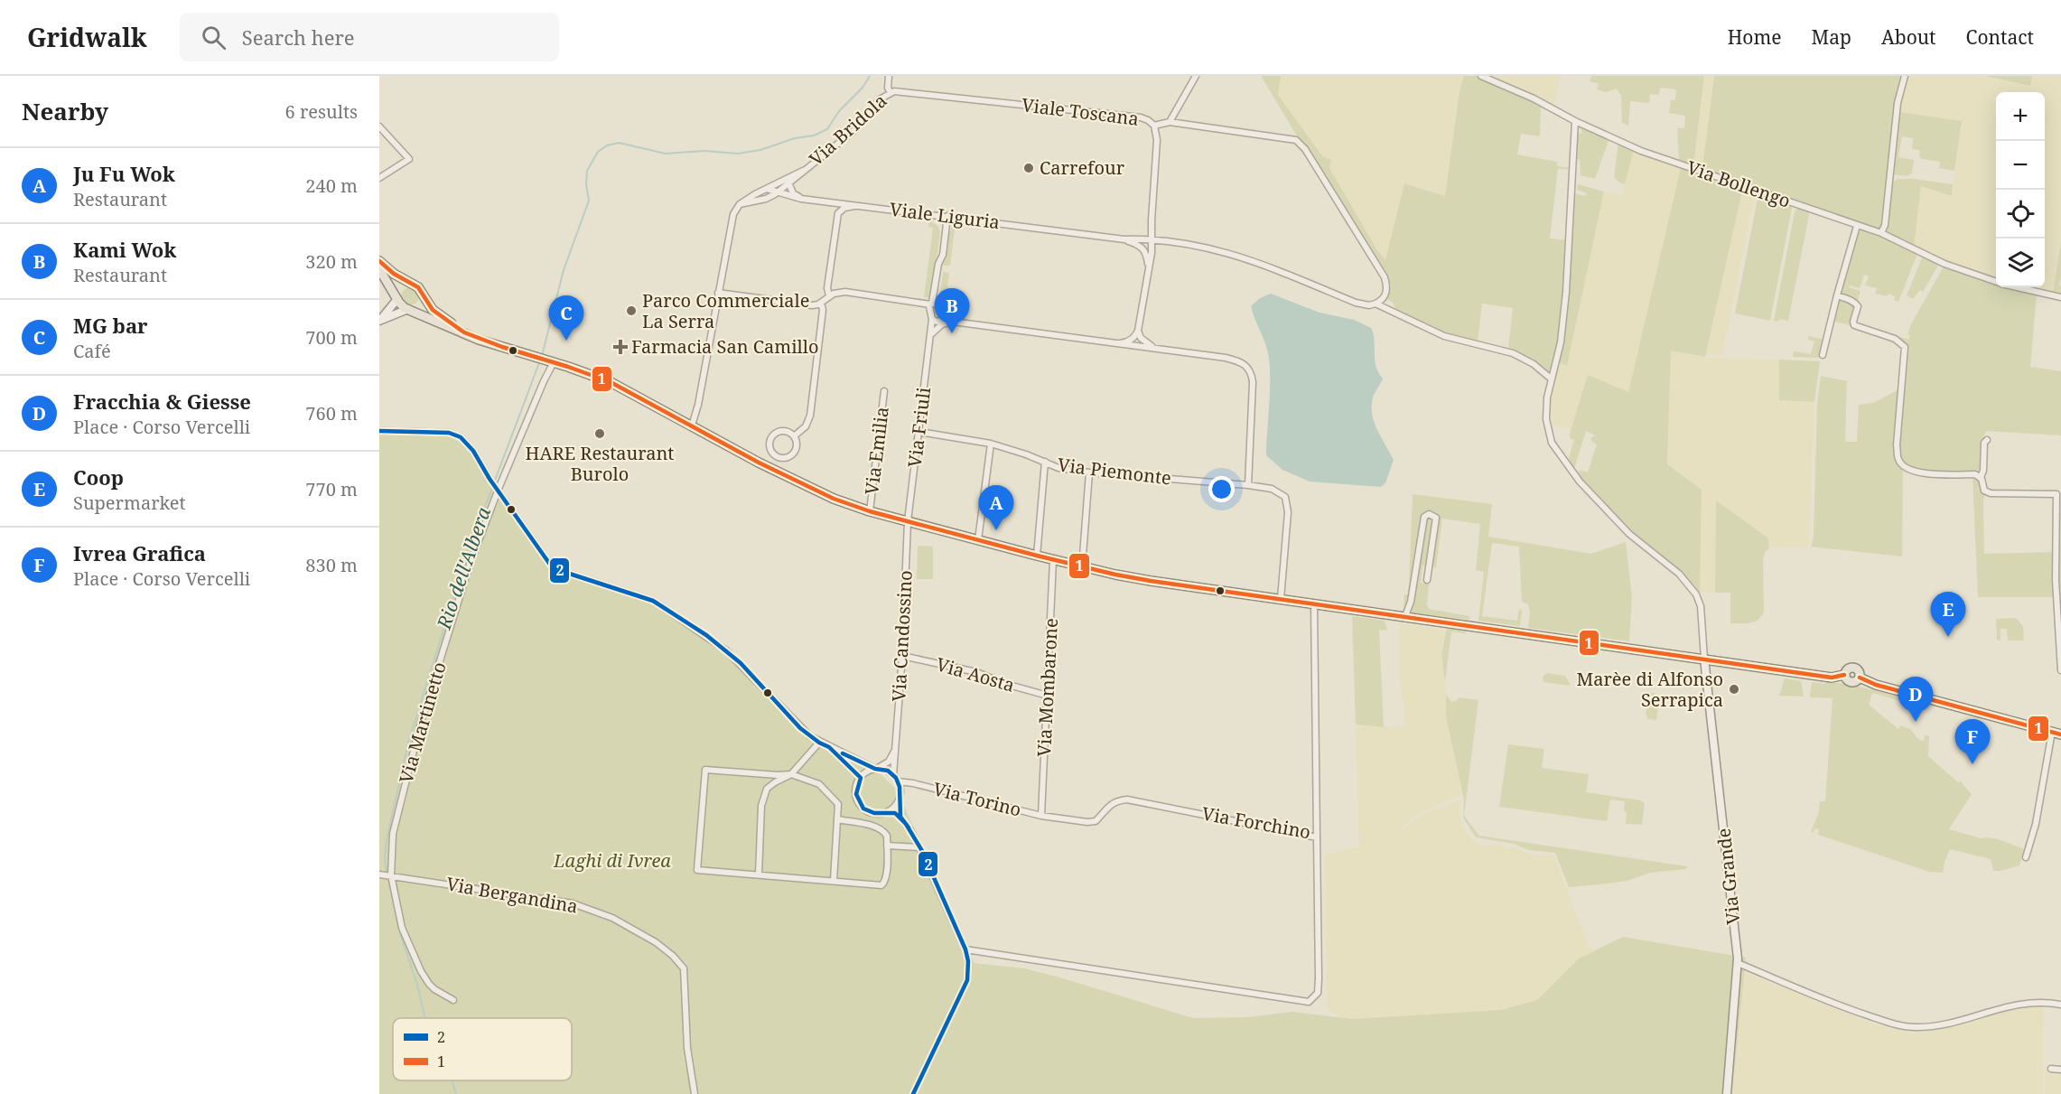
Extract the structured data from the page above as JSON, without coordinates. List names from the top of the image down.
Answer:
{
  "streets": {
    "street": [
      "Viale Toscana",
      "Via Bridola",
      "Via Bollengo",
      "Viale Liguria",
      "Via Friuli",
      "Via Emilia",
      "Via Piemonte",
      "Via Candossino",
      "Via Aosta",
      "Via Mombarone",
      "Via Martinetto",
      "Via Torino",
      "Via Forchino",
      "Via Grande",
      "Via Bergandina"
    ]
  },
  "crossings": [
    ["Viale Toscana", "Via Bridola"],
    ["Viale Toscana", "Viale Liguria"],
    ["Via Bridola", "Viale Liguria"],
    ["Viale Liguria", "Via Friuli"],
    ["Via Friuli", "Via Piemonte"],
    ["Via Friuli", "Via Candossino"],
    ["Via Candossino", "Via Aosta"],
    ["Via Candossino", "Via Torino"],
    ["Via Aosta", "Via Mombarone"],
    ["Via Mombarone", "Via Torino"],
    ["Via Mombarone", "Via Forchino"],
    ["Via Martinetto", "Via Bergandina"],
    ["Via Torino", "Via Forchino"]
  ],
  "water": ["Rio dell'Albera"],
  "parks": ["Laghi di Ivrea"],
  "places": {
    "other": [
      "Carrefour",
      "Parco Commerciale La Serra",
      "HARE Restaurant Burolo",
      "Marèe di Alfonso Serrapica"
    ],
    "health": ["Farmacia San Camillo"]
  },
  "lines": ["transit line 1", "transit line 2"],
  "legend": ["2", "1"],
  "page": {
    "header": "Gridwalk",
    "search": "Search here",
    "nav": [
      "Home",
      "Map",
      "About",
      "Contact"
    ],
    "heading": ["Nearby", "6 results"],
    "map_buttons": ["+", "−"],
    "list": [
      {
        "mark": "A",
        "name": "Ju Fu Wok",
        "note": "Restaurant",
        "value": "240 m"
      },
      {
        "mark": "B",
        "name": "Kami Wok",
        "note": "Restaurant",
        "value": "320 m"
      },
      {
        "mark": "C",
        "name": "MG bar",
        "note": "Café",
        "value": "700 m"
      },
      {
        "mark": "D",
        "name": "Fracchia & Giesse",
        "note": "Place · Corso Vercelli",
        "value": "760 m"
      },
      {
        "mark": "E",
        "name": "Coop",
        "note": "Supermarket",
        "value": "770 m"
      },
      {
        "mark": "F",
        "name": "Ivrea Grafica",
        "note": "Place · Corso Vercelli",
        "value": "830 m"
      }
    ],
    "pins": [
      "B",
      "C",
      "A",
      "E",
      "D",
      "F"
    ]
  }
}
